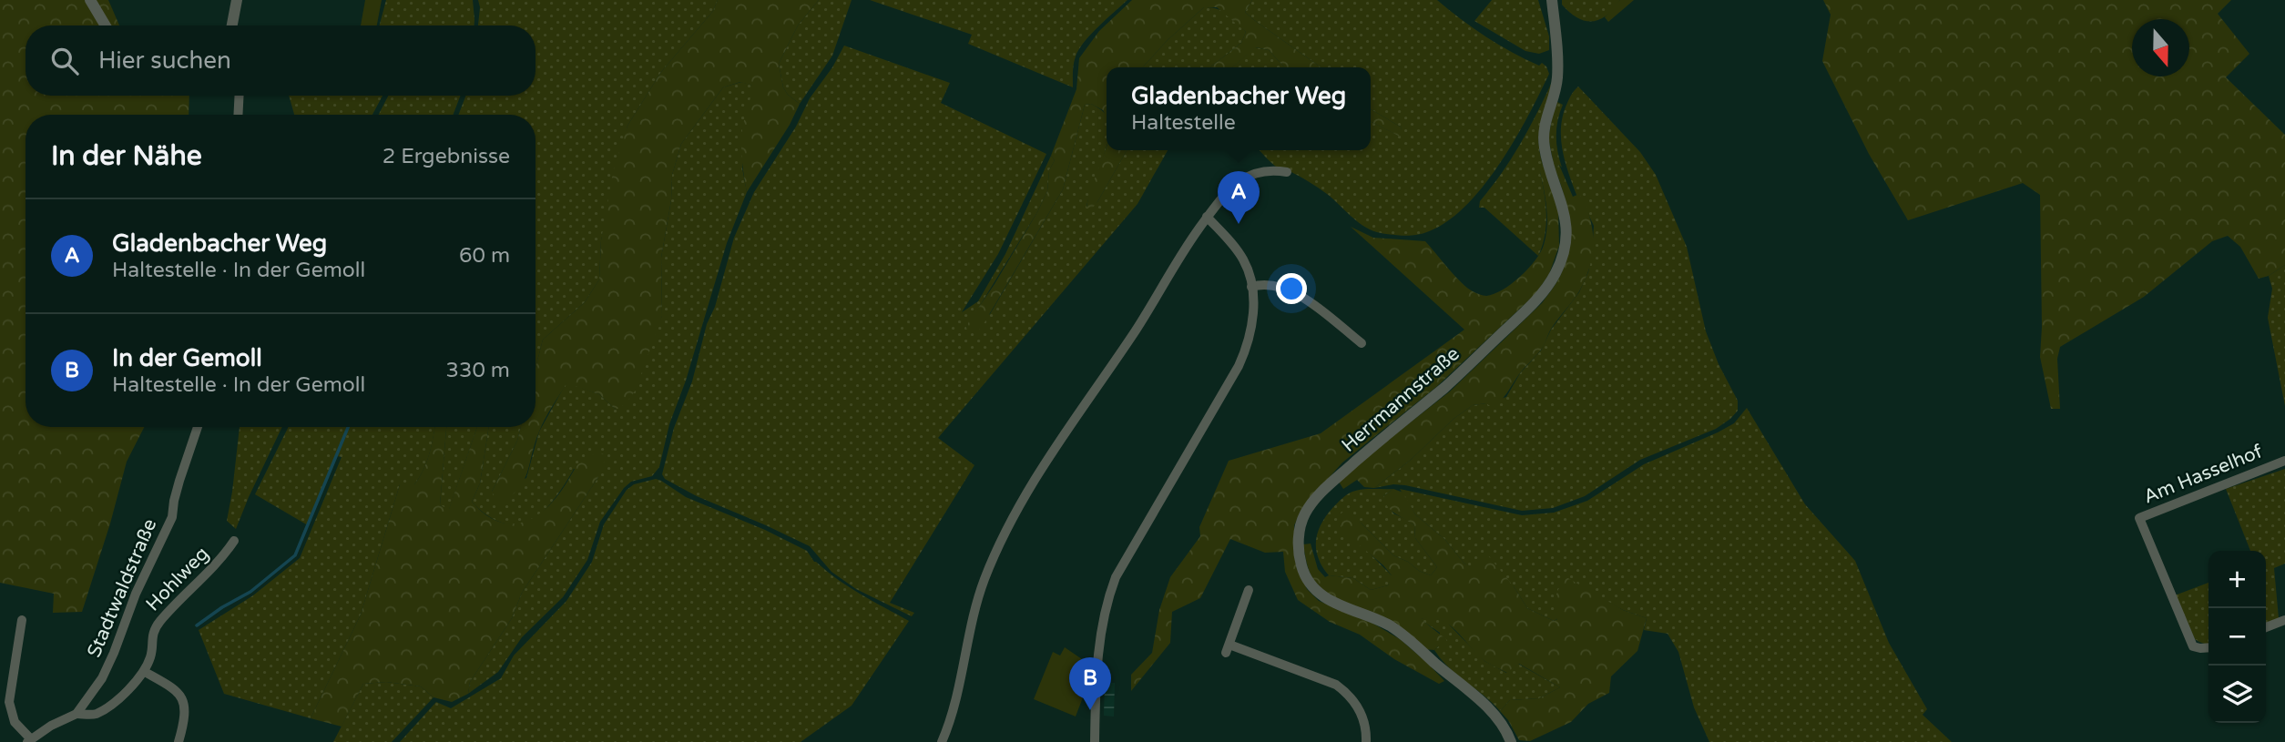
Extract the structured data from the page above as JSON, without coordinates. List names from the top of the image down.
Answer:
{
  "streets": {
    "street": [
      "Herrmannstraße",
      "Am Hasselhof",
      "Hohlweg",
      "Stadtwaldstraße"
    ]
  },
  "north": "bottom",
  "page": {
    "search": "Hier suchen",
    "popup": ["Gladenbacher Weg", "Haltestelle"],
    "heading": ["In der Nähe", "2 Ergebnisse"],
    "pins": ["A", "B"],
    "list": [
      {
        "mark": "A",
        "name": "Gladenbacher Weg",
        "note": "Haltestelle · In der Gemoll",
        "value": "60 m"
      },
      {
        "mark": "B",
        "name": "In der Gemoll",
        "note": "Haltestelle · In der Gemoll",
        "value": "330 m"
      }
    ],
    "map_buttons": ["+", "−"]
  }
}
